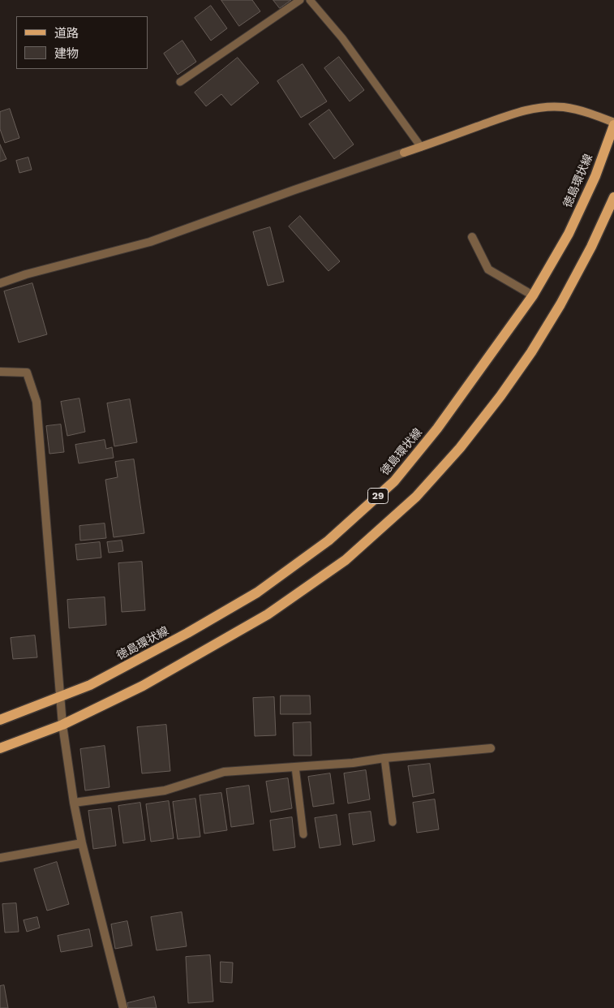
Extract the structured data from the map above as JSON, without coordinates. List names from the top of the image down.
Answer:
{
  "streets": {
    "main road": ["徳島環状線", "29"]
  },
  "legend": ["道路", "建物"]
}
